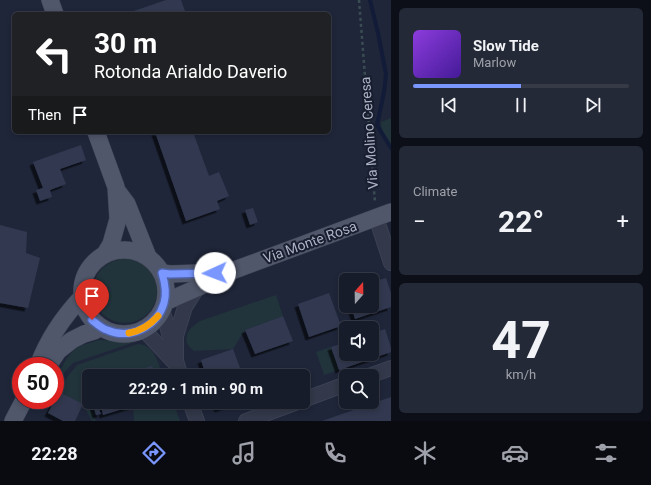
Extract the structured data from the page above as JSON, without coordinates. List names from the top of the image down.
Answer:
{
  "streets": {
    "main road": ["Via Monte Rosa"],
    "path": ["Via Molino Ceresa"]
  },
  "crossings": [
    ["Via Molino Ceresa", "Via Monte Rosa"]
  ],
  "north": "top",
  "page": {
    "turn": ["30 m", "Rotonda Arialdo Daverio"],
    "song": ["Slow Tide", "Marlow"],
    "then": "Then",
    "tile": [
      "Climate",
      ["47", "km/h"]
    ],
    "heat": ["−", "22°", "+"],
    "limit": "50",
    "trip": "22:29 · 1 min · 90 m",
    "tabs": "22:28"
  }
}
